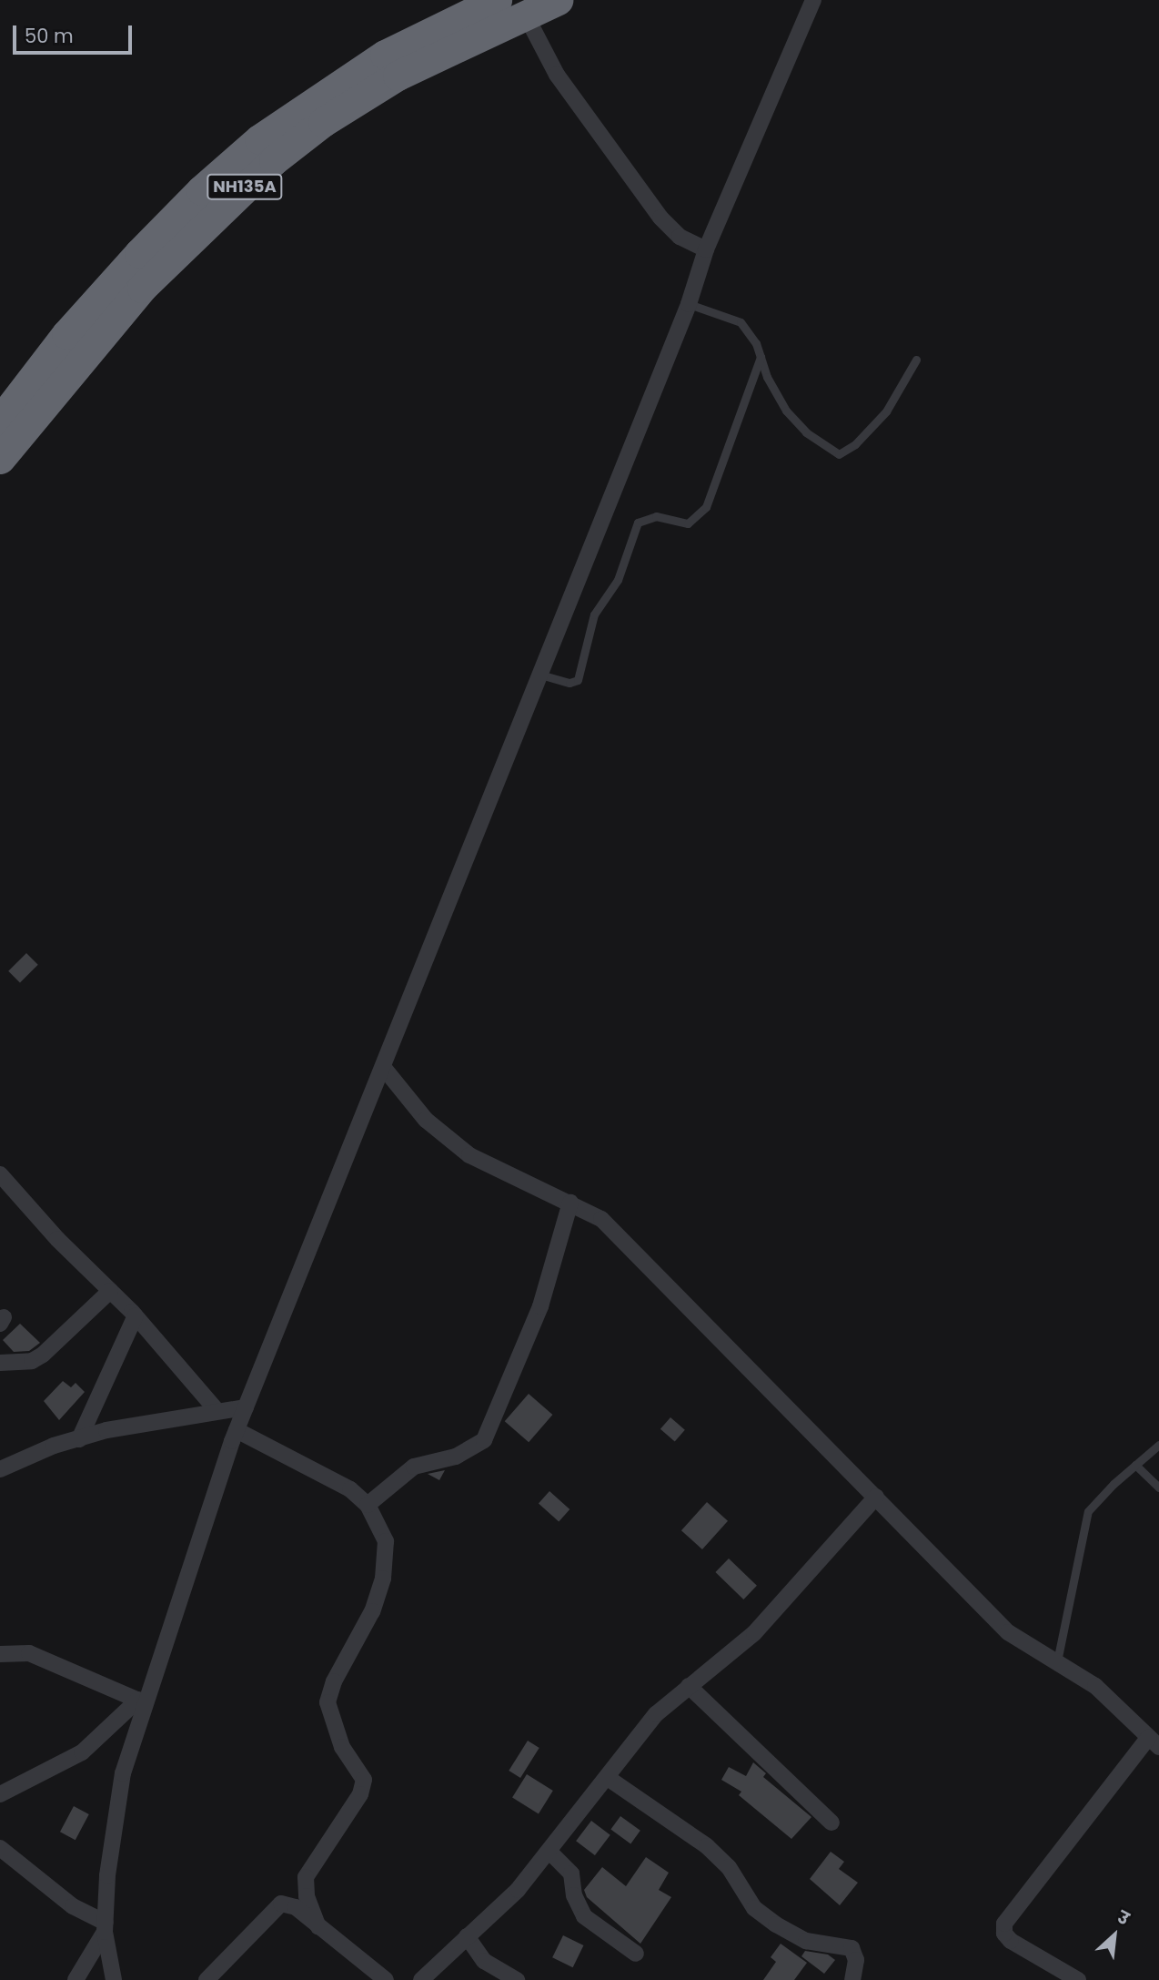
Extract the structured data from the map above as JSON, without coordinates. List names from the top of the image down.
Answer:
{
  "streets": {
    "highway": ["NH135A"]
  },
  "scale_bar": "50 m",
  "north": "top right"
}
